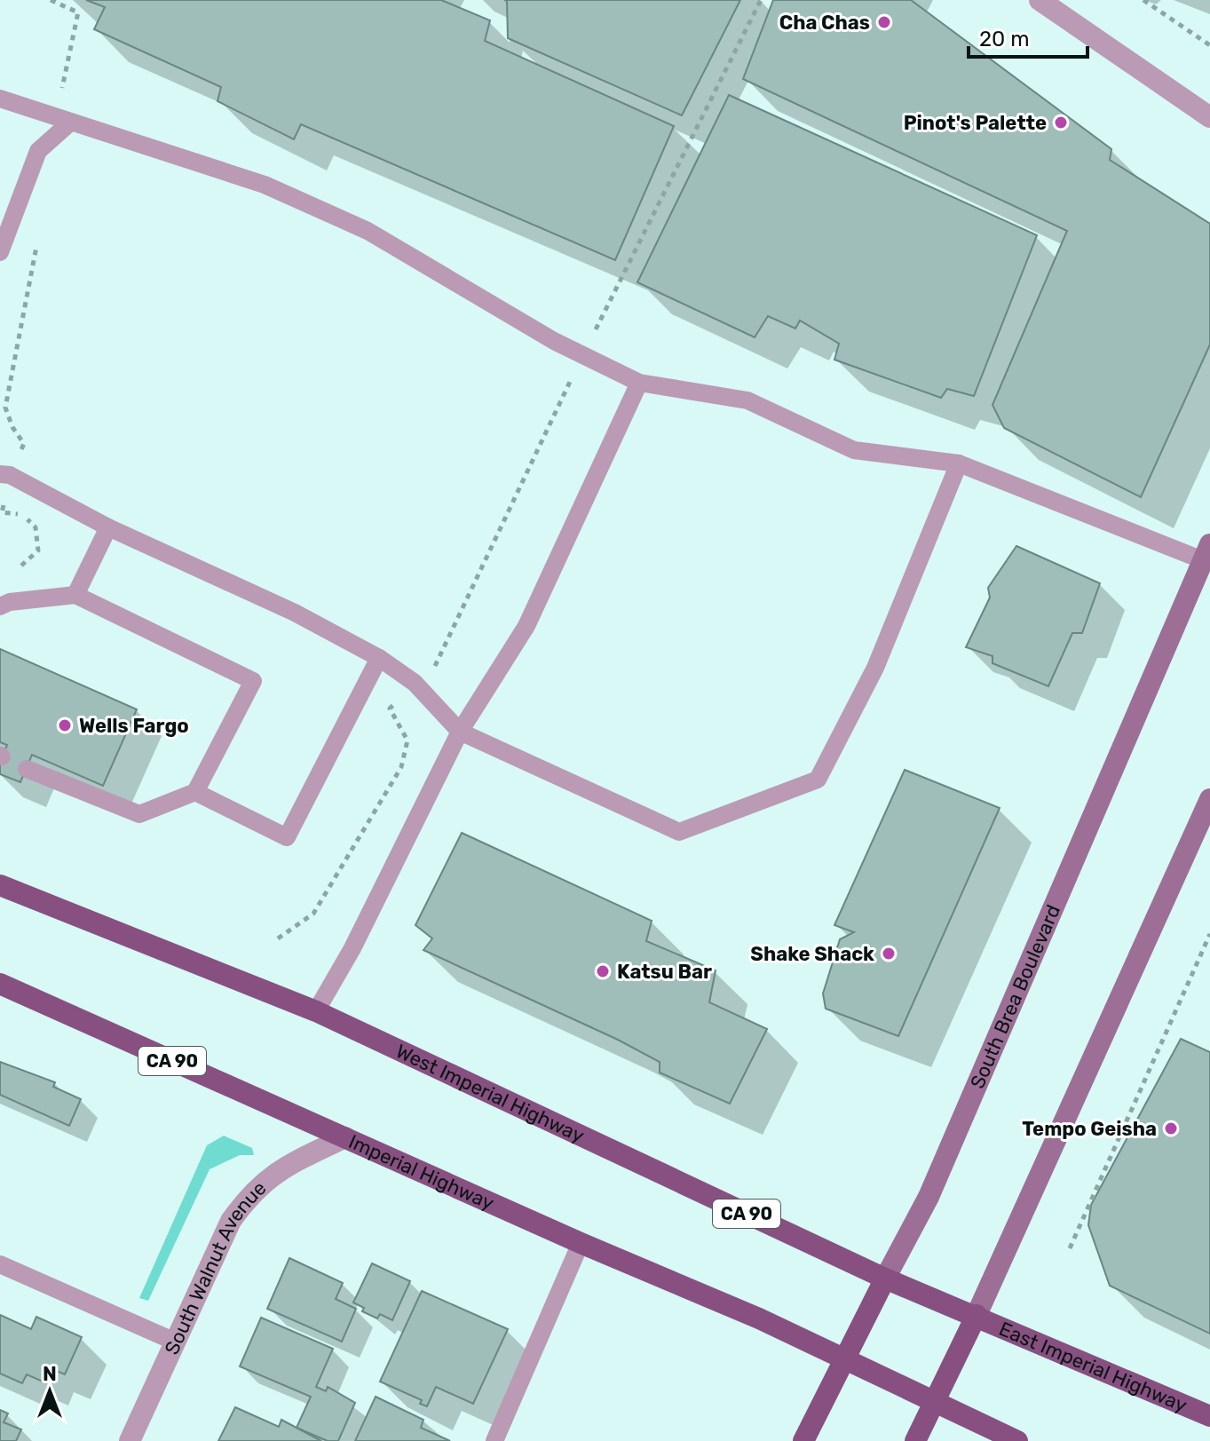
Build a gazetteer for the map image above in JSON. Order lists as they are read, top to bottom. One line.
{"streets":{"main road":["South Brea Boulevard","CA 90","West Imperial Highway","Imperial Highway","East Imperial Highway"],"street":["South Walnut Avenue"]},"crossings":[["South Brea Boulevard","CA 90"],["South Brea Boulevard","West Imperial Highway"],["South Brea Boulevard","Imperial Highway"],["CA 90","Imperial Highway"],["West Imperial Highway","East Imperial Highway"],["Imperial Highway","South Walnut Avenue"]],"places":["Cha Chas","Pinot's Palette","Wells Fargo","Shake Shack","Katsu Bar","Tempo Geisha"],"scale_bar":"20 m","north":"top"}
